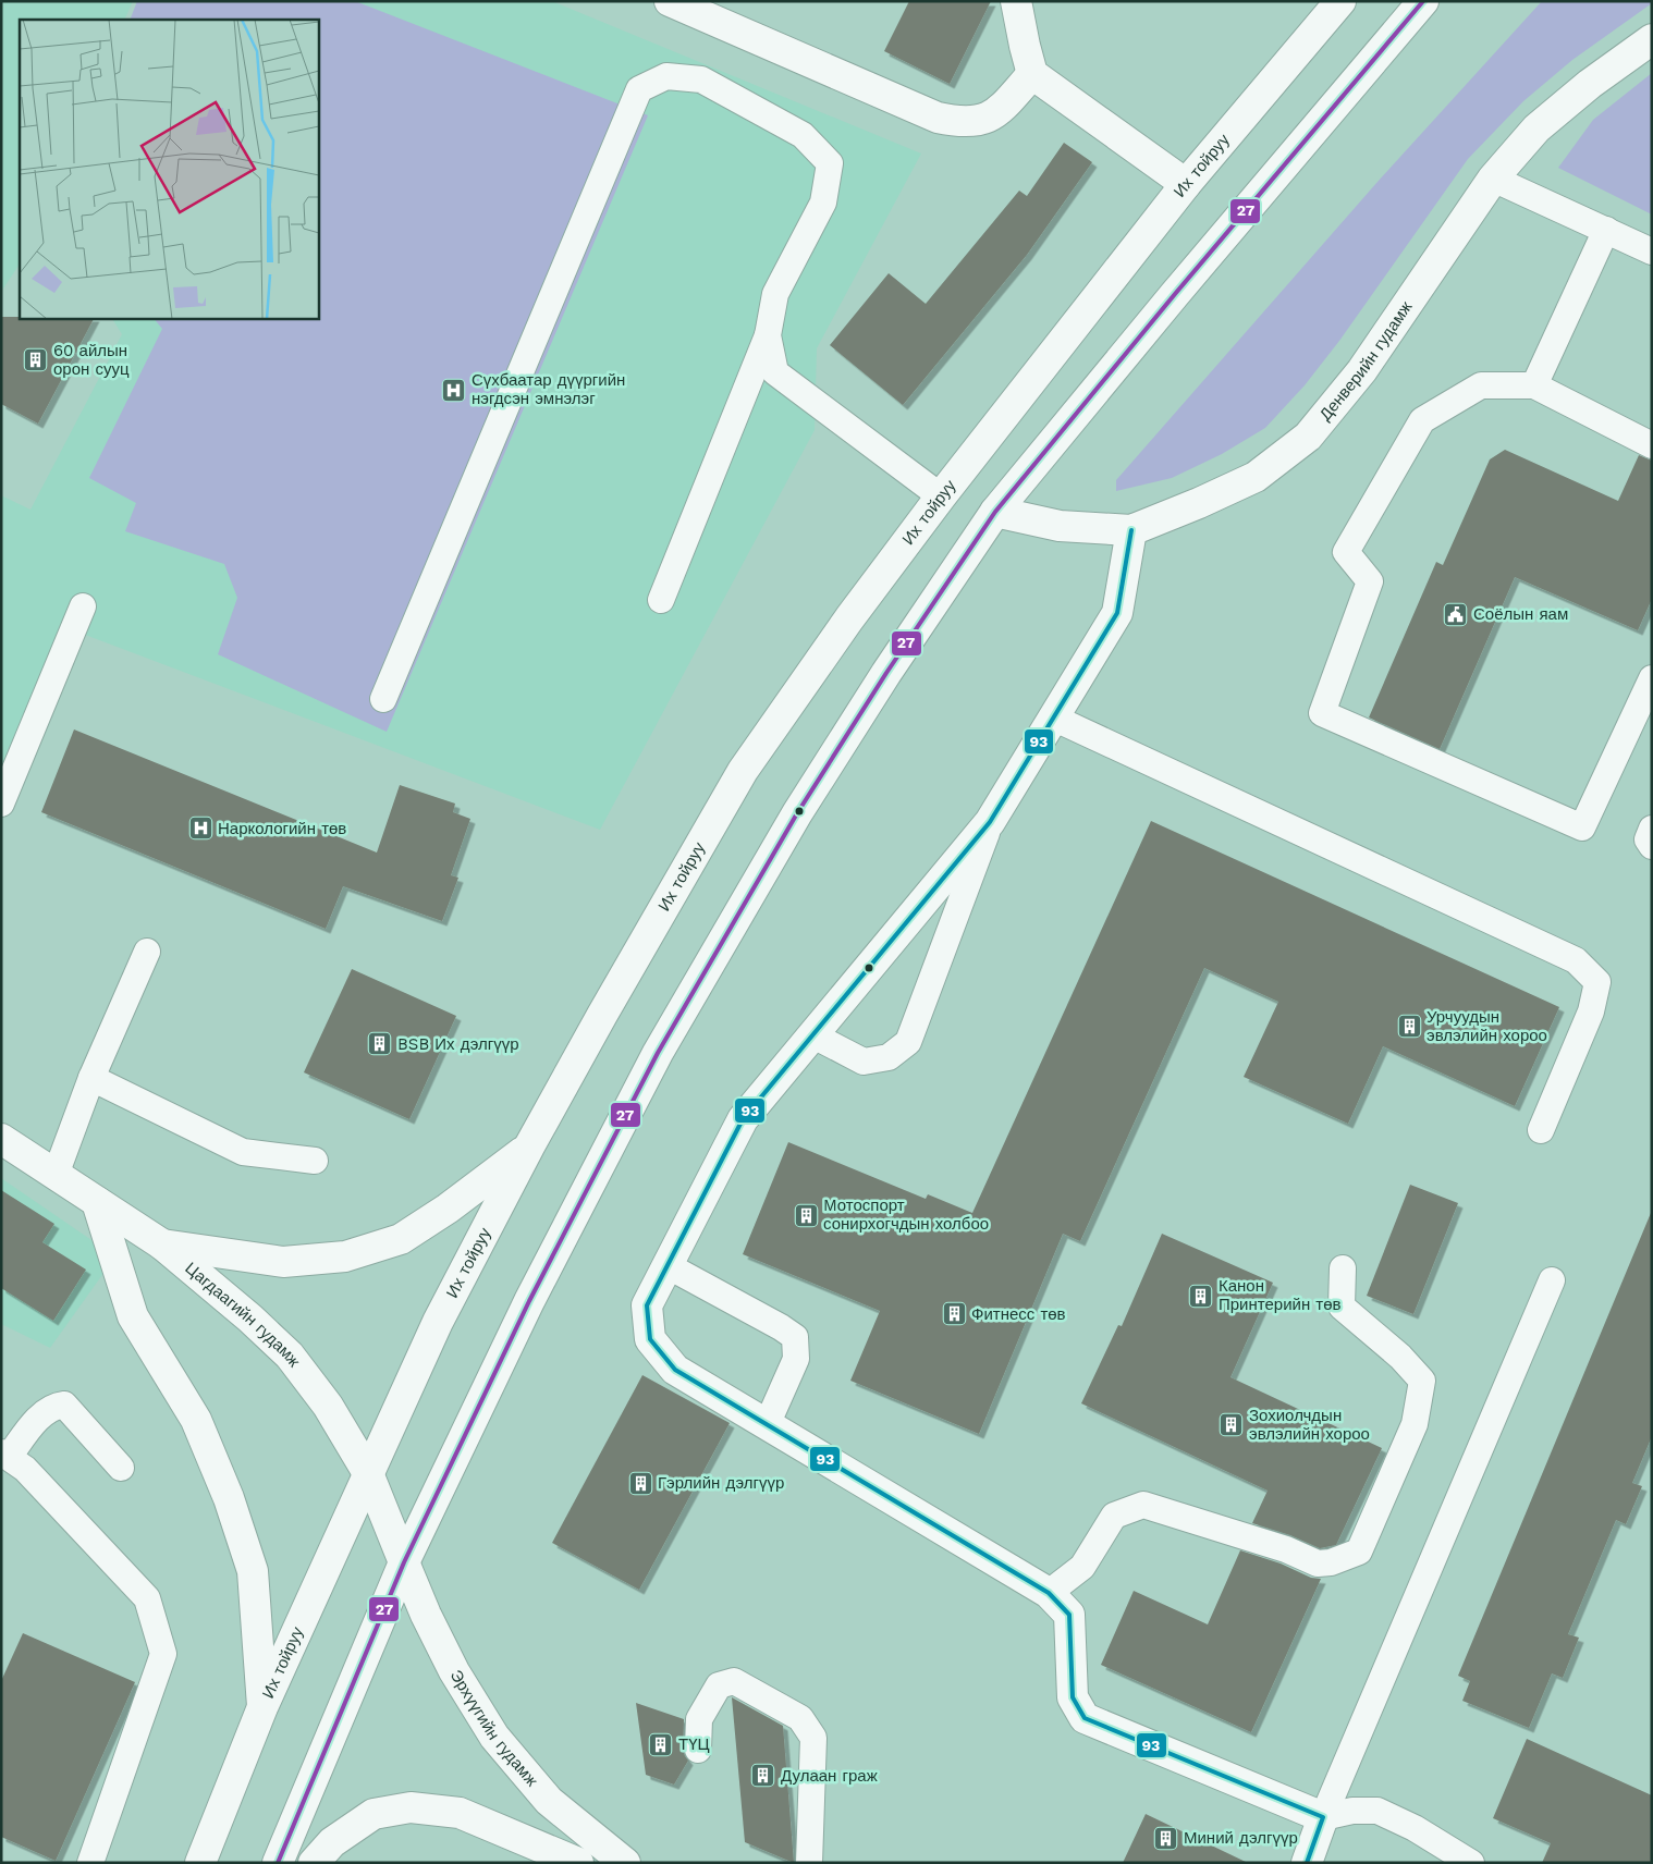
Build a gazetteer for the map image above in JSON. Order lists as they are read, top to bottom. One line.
{"streets":{"main road":["Их тойруу","Денверийн гудамж","Цагдаагийн гудамж","Эрхүүгийн гудамж"]},"crossings":[["Их тойруу","Цагдаагийн гудамж"],["Цагдаагийн гудамж","Эрхүүгийн гудамж"]],"places":{"building":["60 айлын орон сууц","Урчуудын эвлэлийн хороо","BSB Их дэлгүүр","Mотоспорт сонирхогчдын холбоо","Канон Принтерийн төв","Фитнесс төв","Зохиолчдын эвлэлийн хороо","Гэрлийн дэлгүүр","ТҮЦ","Дулаан граж","Миний дэлгүүр"],"hospital":["Сүхбаатар дүүргийн нэгдсэн эмнэлэг","Наркологийн төв"],"public building":["Соёлын яам"]},"lines":["transit line 27","transit line 93"]}
